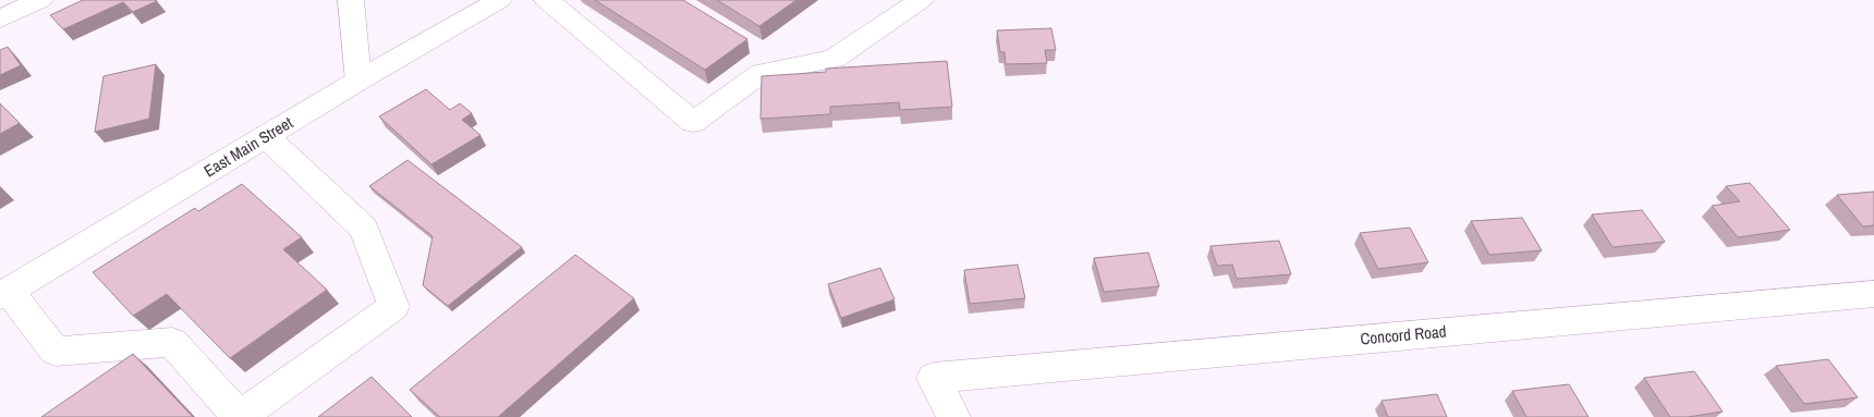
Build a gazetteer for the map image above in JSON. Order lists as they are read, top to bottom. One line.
{"streets":{"main road":["East Main Street","Concord Road"]}}
